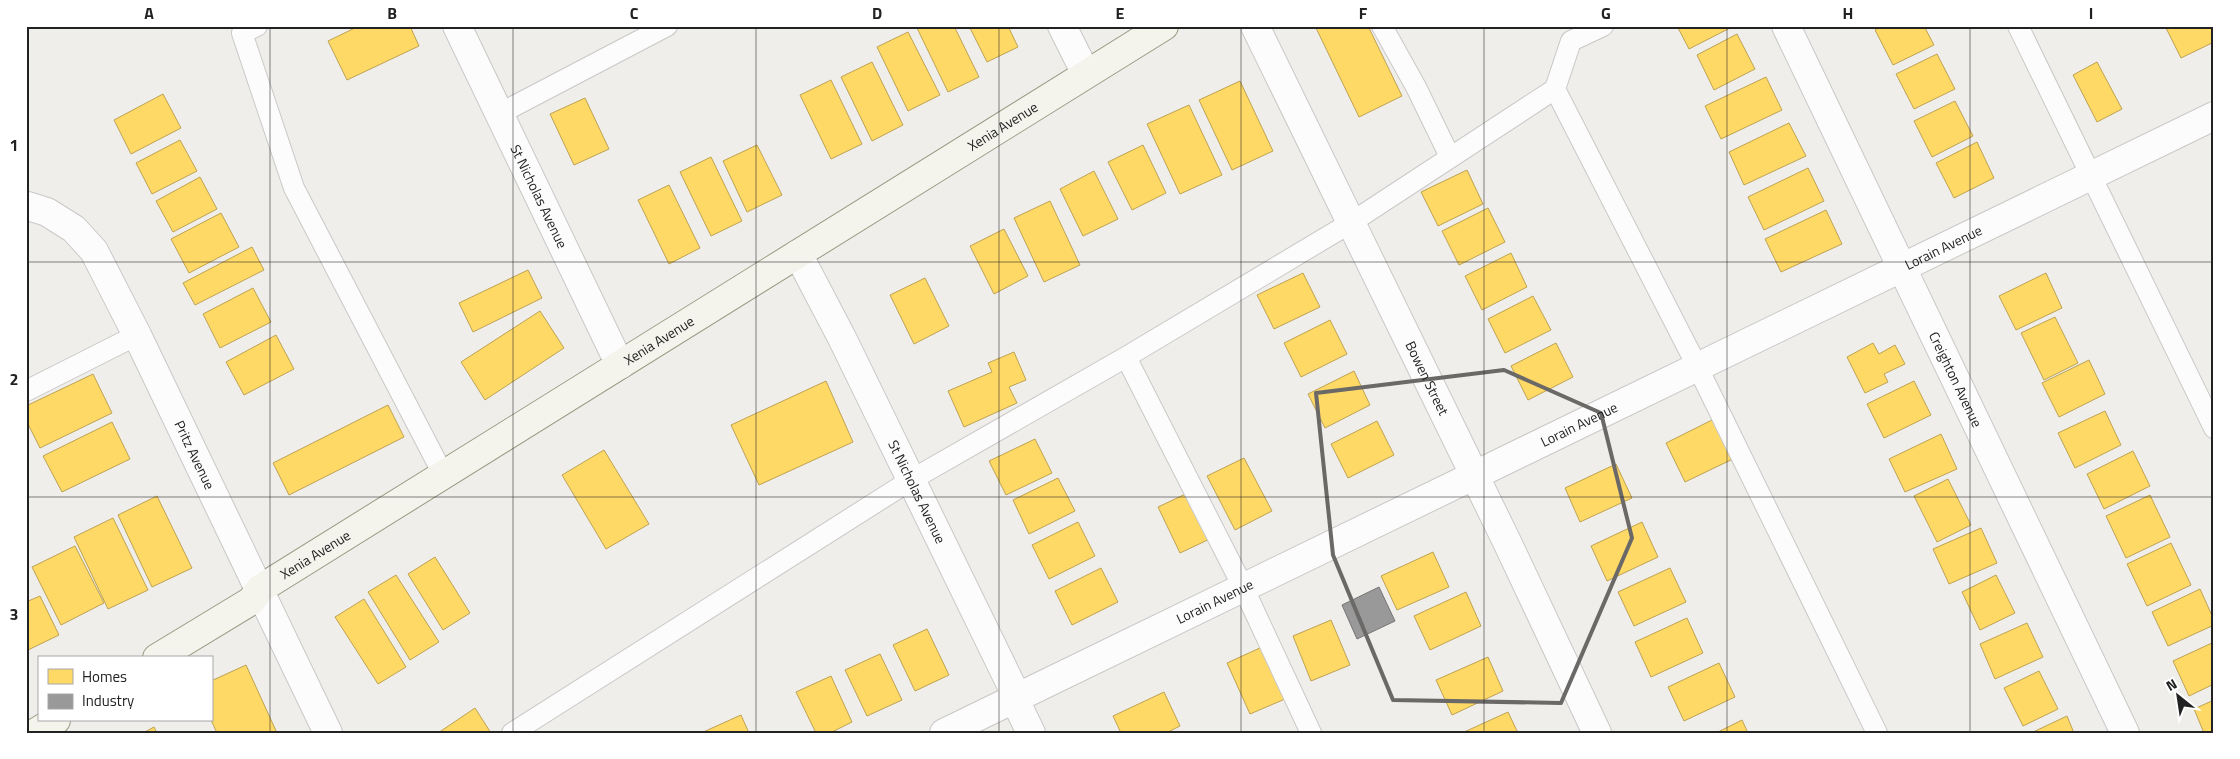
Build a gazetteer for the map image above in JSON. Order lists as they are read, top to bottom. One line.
{"streets":{"street":["Xenia Avenue","St Nicholas Avenue","Lorain Avenue","Bowen Street","Creighton Avenue","Pritz Avenue"]},"crossings":[["Xenia Avenue","St Nicholas Avenue"],["Xenia Avenue","Pritz Avenue"],["St Nicholas Avenue","Lorain Avenue"],["Lorain Avenue","Bowen Street"],["Lorain Avenue","Creighton Avenue"]],"legend":["Homes","Industry"],"north":"top left","grid":{"columns":["A","B","C","D","E","F","G","H","I"],"rows":["1","2","3"]}}
